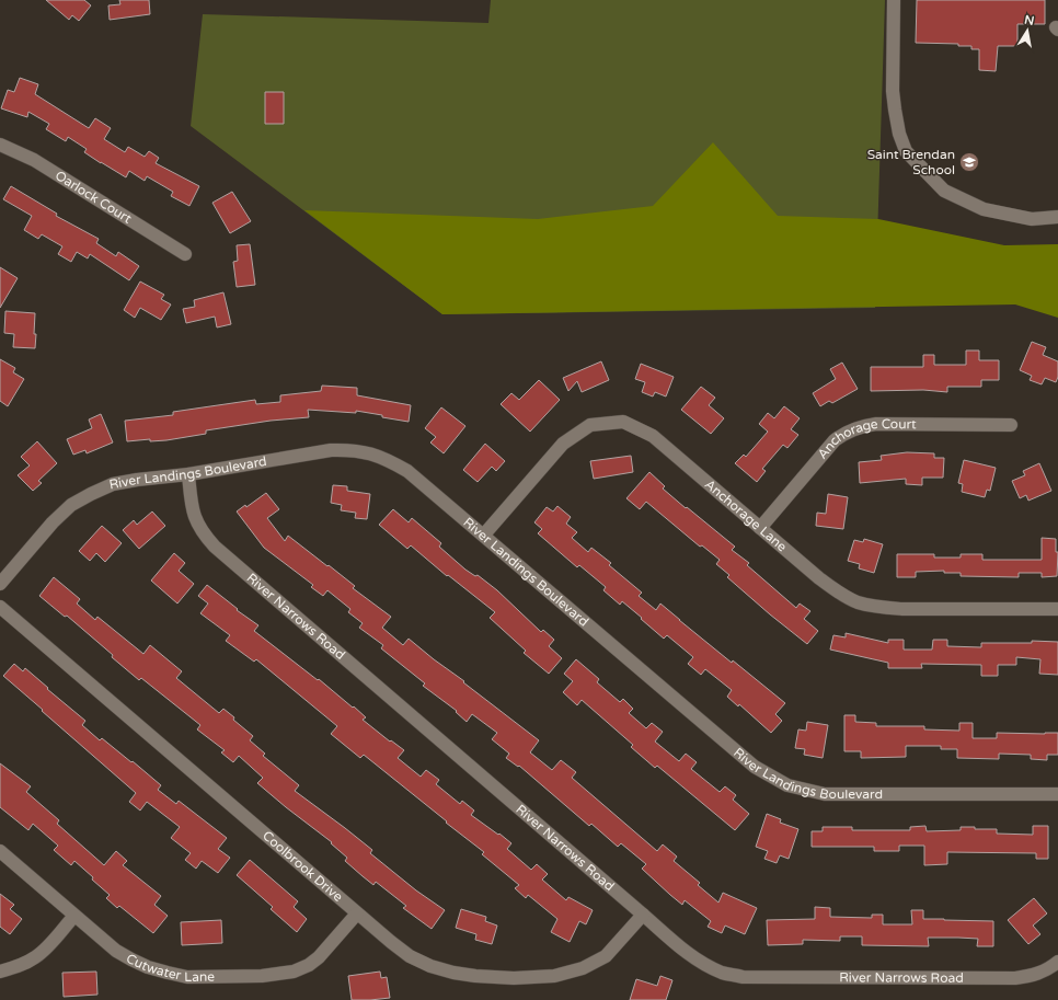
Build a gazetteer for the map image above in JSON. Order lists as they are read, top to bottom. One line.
{"streets":{"street":["Oarlock Court","Anchorage Court","River Landings Boulevard","Anchorage Lane","River Narrows Road","Coolbrook Drive","Cutwater Lane"]},"crossings":[["Anchorage Court","Anchorage Lane"],["River Landings Boulevard","Anchorage Lane"],["River Landings Boulevard","River Narrows Road"],["River Narrows Road","Coolbrook Drive"],["Coolbrook Drive","Cutwater Lane"]],"places":{"school or university":["Saint Brendan School"]},"north":"top"}
